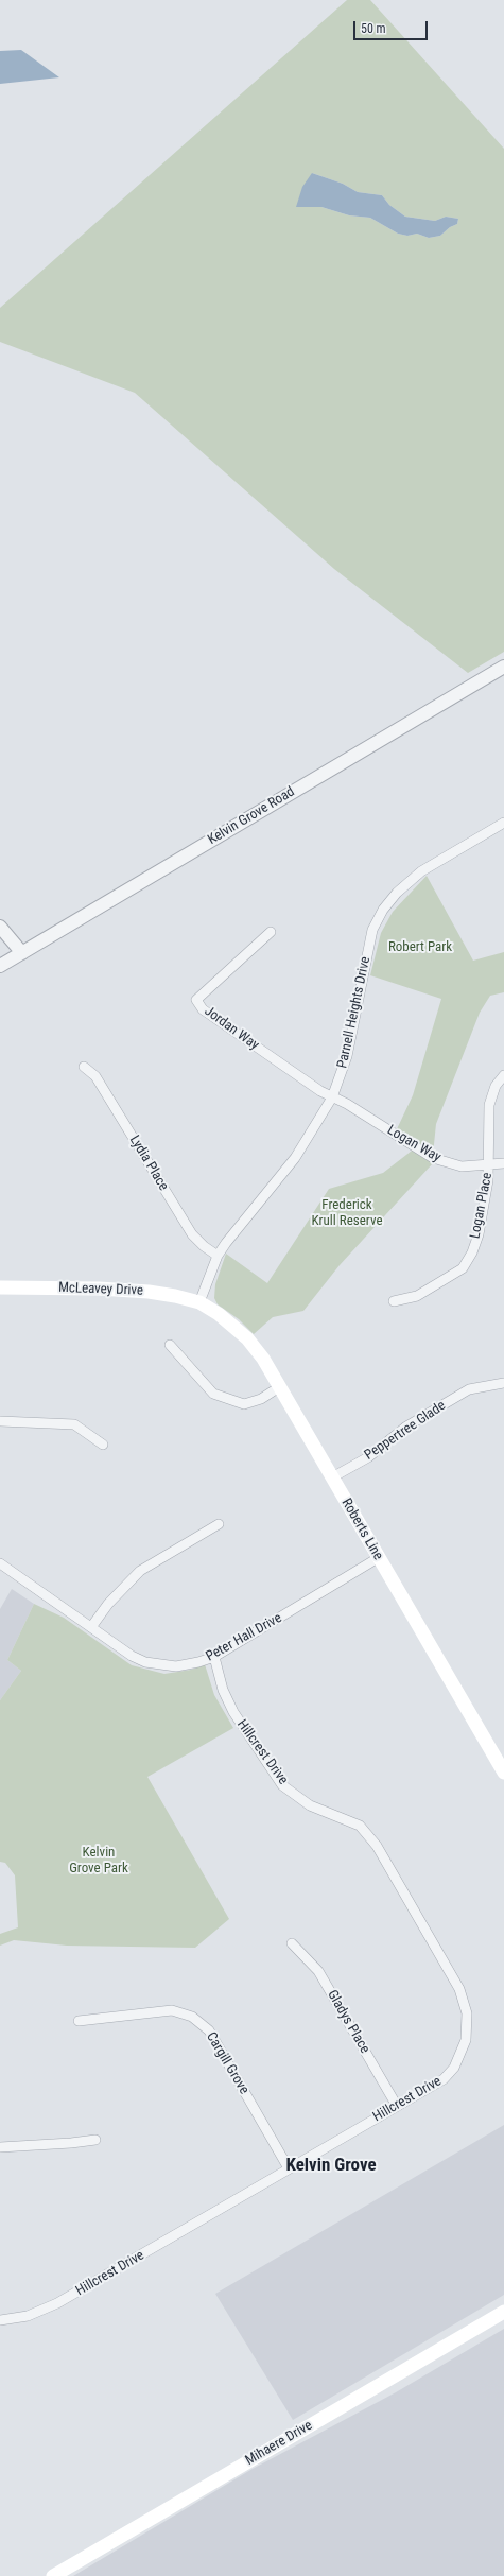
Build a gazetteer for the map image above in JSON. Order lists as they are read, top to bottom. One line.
{"streets":{"main road":["McLeavey Drive","Roberts Line","Mihaere Drive"],"street":["Kelvin Grove Road","Parnell Heights Drive","Jordan Way","Logan Way","Lydia Place","Logan Place","Peppertree Glade","Peter Hall Drive","Hillcrest Drive","Gladys Place","Cargill Grove"]},"crossings":[["Parnell Heights Drive","Jordan Way"],["Parnell Heights Drive","Logan Way"],["Parnell Heights Drive","Lydia Place"],["Parnell Heights Drive","McLeavey Drive"],["Parnell Heights Drive","Roberts Line"],["Jordan Way","Logan Way"],["Logan Way","Logan Place"],["McLeavey Drive","Roberts Line"],["Peppertree Glade","Roberts Line"],["Roberts Line","Peter Hall Drive"],["Peter Hall Drive","Hillcrest Drive"],["Hillcrest Drive","Gladys Place"],["Hillcrest Drive","Cargill Grove"]],"districts":["Kelvin Grove"],"parks":["Robert Park","Frederick Krull Reserve","Kelvin Grove Park"],"scale_bar":"50 m"}
